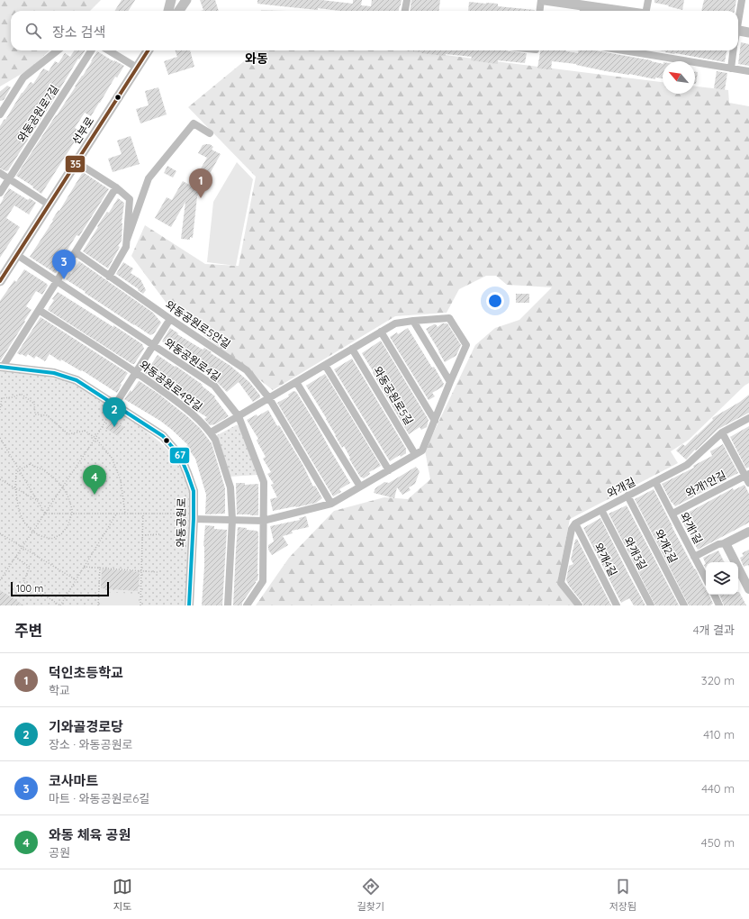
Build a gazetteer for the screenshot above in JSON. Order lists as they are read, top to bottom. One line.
{"streets":{"main road":["선부로"],"street":["와동공원로7길","와동공원로5안길","와동공원로4길","와동공원로4안길","와동공원로5길","와개1안길","와개길","와동공원로","와개1길","와개2길","와개3길","와개4길"]},"crossings":[["선부로","와동공원로4길"],["와개1안길","와개1길"],["와개길","와개1길"],["와개길","와개2길"],["와개길","와개3길"],["와개길","와개4길"]],"districts":["와동"],"lines":["transit line 35","transit line 67"],"scale_bar":"100 m","north":"top left","page":{"search":"장소 검색","pins":["1","3","2","4"],"scale":"100 m","heading":["주변","4개 결과"],"list":[{"mark":"1","name":"덕인초등학교","note":"학교","value":"320 m"},{"mark":"2","name":"기와골경로당","note":"장소 · 와동공원로","value":"410 m"},{"mark":"3","name":"코사마트","note":"마트 · 와동공원로6길","value":"440 m"},{"mark":"4","name":"와동 체육 공원","note":"공원","value":"450 m"}],"nav":["지도","길찾기","저장됨"]}}
